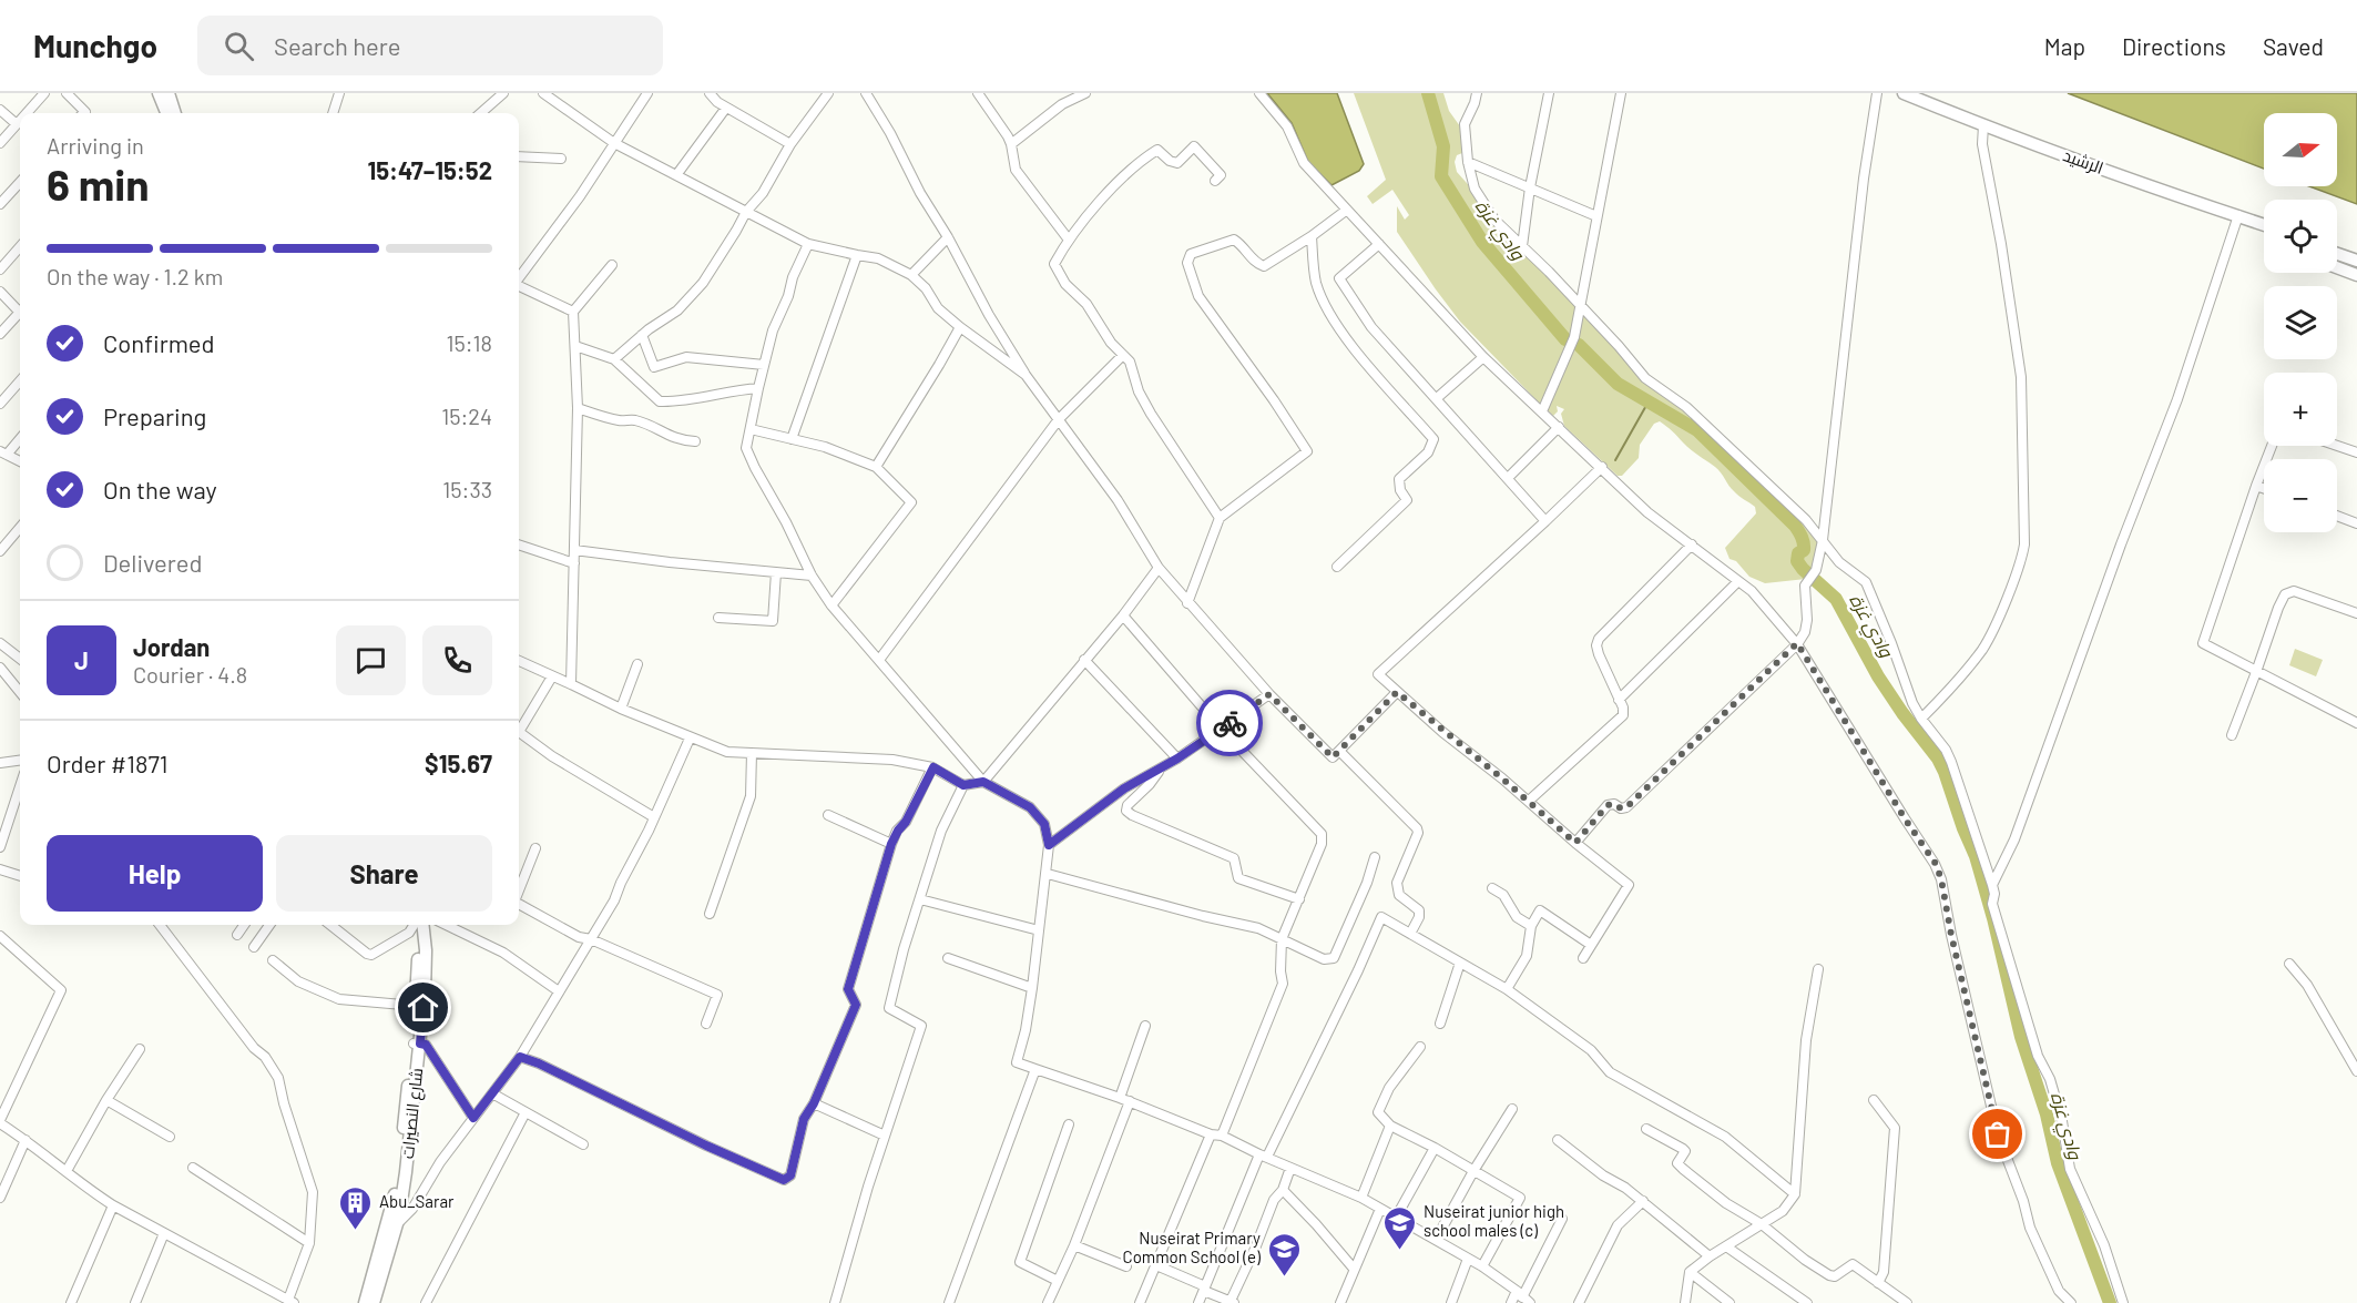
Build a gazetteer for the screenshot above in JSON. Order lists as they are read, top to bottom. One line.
{"streets":{"main road":["الرشيد","شارع النصيرات"]},"water":["وادي غزة"],"places":{"building":["Abu_Sarar"],"school or university":["Nuseirat junior high school males (c)","Nuseirat Primary Common School (e)"]},"north":"right","page":{"header":"Munchgo","search":"Search here","nav":["Map","Directions","Saved"],"map_buttons":["+","−"],"heading":["6 min","Arriving in","15:47–15:52"],"panel":["Jordan","Courier · 4.8","Order #1871","$15.67"],"bar":"On the way · 1.2 km","list":[["Confirmed","15:18"],["Preparing","15:24"],["On the way","15:33"],"Delivered"],"round":"J","buttons":["Help","Share"]}}
